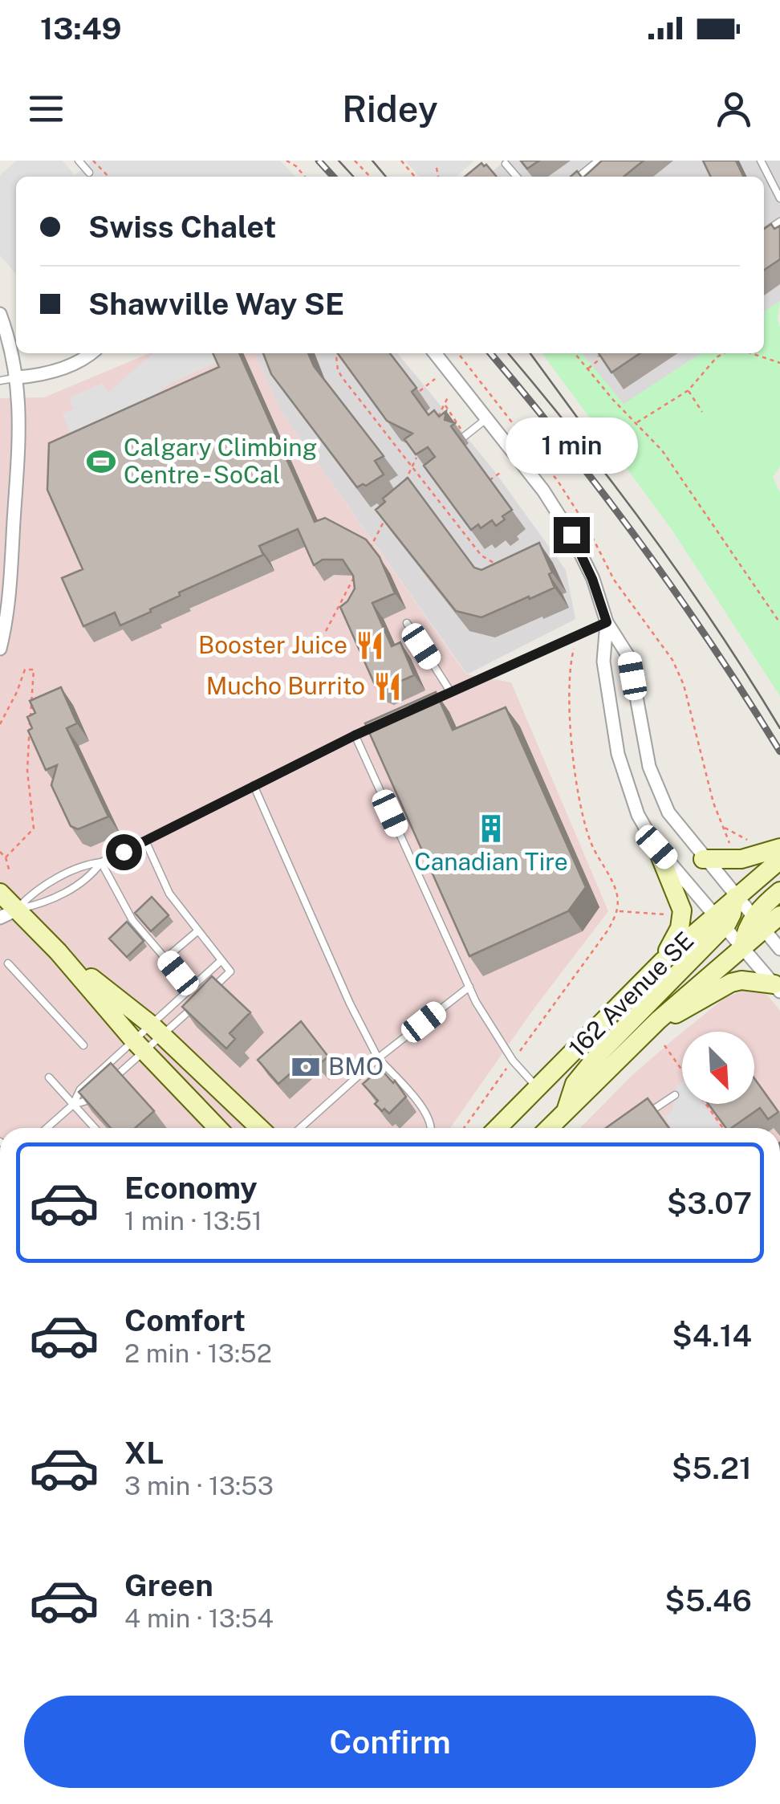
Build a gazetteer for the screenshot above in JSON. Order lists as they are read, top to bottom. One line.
{"streets":{"main road":["162 Avenue SE"]},"places":{"sports":["Calgary Climbing Centre - SoCal"],"restaurant":["Booster Juice","Mucho Burrito"],"building":["Canadian Tire"],"bank":["BMO"]},"north":"bottom right","page":{"status":"13:49","header":"Ridey","banner":["Swiss Chalet","Shawville Way SE"],"bubble":"1 min","list":[{"name":"Economy","note":"1 min · 13:51","value":"$3.07"},{"name":"Comfort","note":"2 min · 13:52","value":"$4.14"},{"name":"XL","note":"3 min · 13:53","value":"$5.21"},{"name":"Green","note":"4 min · 13:54","value":"$5.46"}],"buttons":"Confirm"}}
